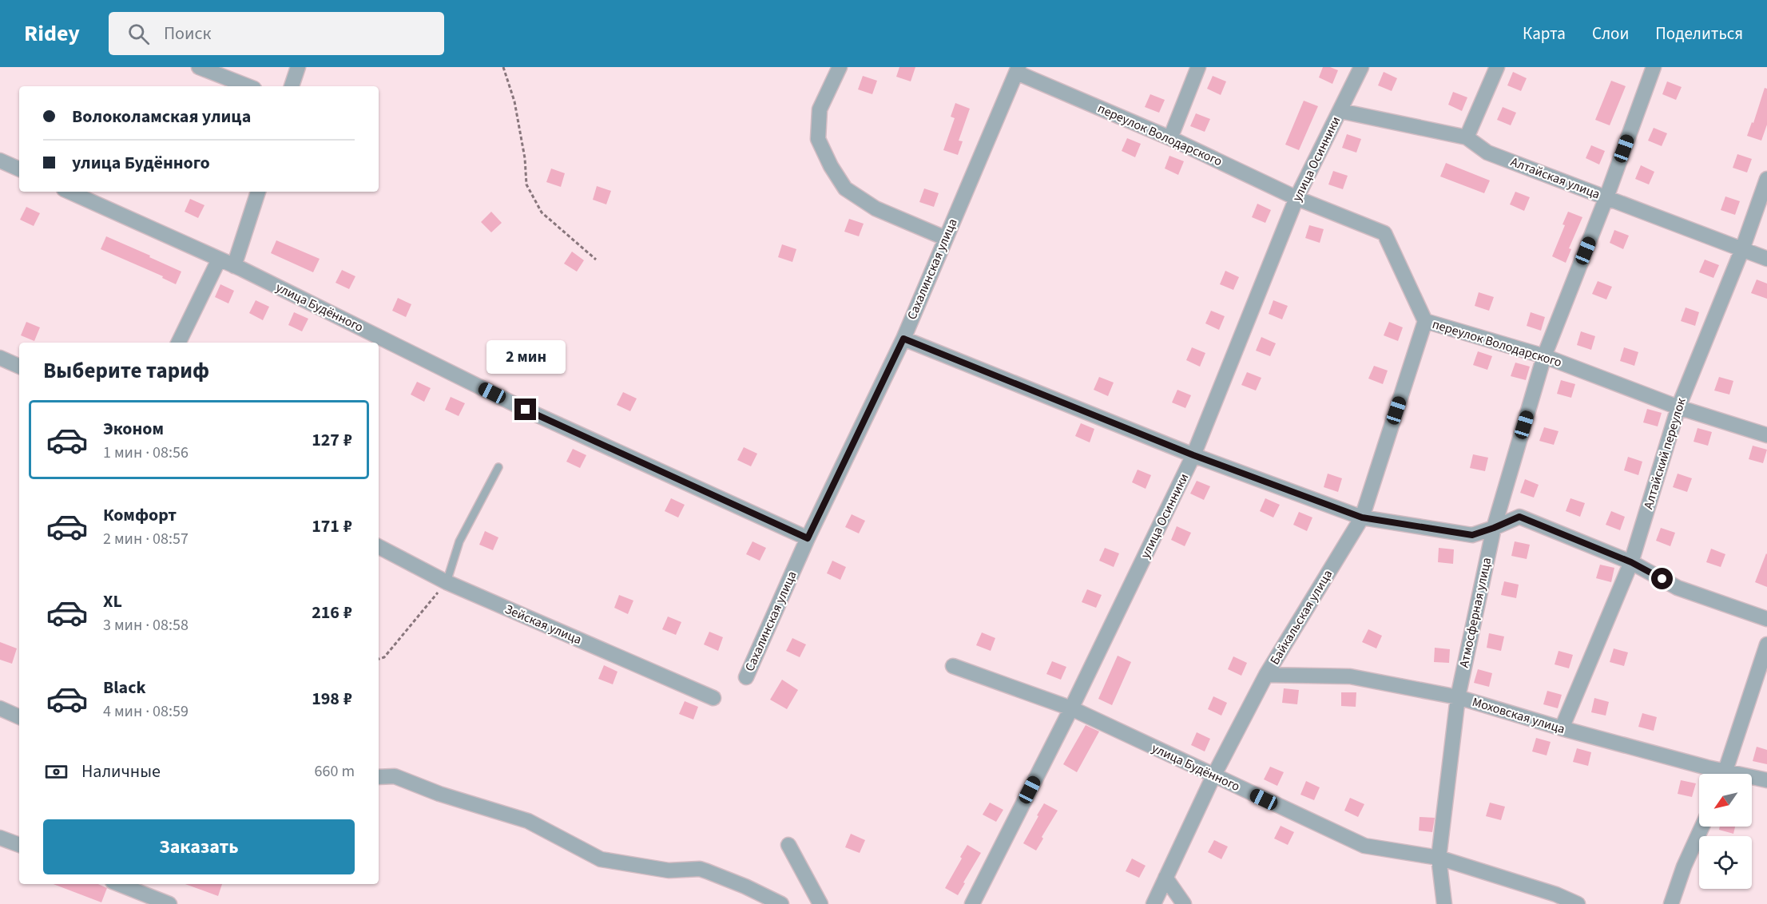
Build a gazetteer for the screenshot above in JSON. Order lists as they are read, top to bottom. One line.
{"streets":{"street":["переулок Володарского","улица Осинники","Алтайская улица","Сахалинская улица","улица Будённого","Алтайский переулок","Атмосферная улица","Байкальская улица","Зейская улица","Моховская улица"]},"crossings":[["переулок Володарского","улица Осинники"],["переулок Володарского","Сахалинская улица"],["переулок Володарского","Алтайский переулок"],["переулок Володарского","Атмосферная улица"],["переулок Володарского","Байкальская улица"],["улица Осинники","Алтайская улица"],["улица Осинники","улица Будённого"],["Алтайская улица","Алтайский переулок"],["Алтайская улица","Атмосферная улица"],["Сахалинская улица","улица Будённого"],["улица Будённого","Атмосферная улица"],["улица Будённого","Байкальская улица"],["Алтайский переулок","Моховская улица"],["Атмосферная улица","Моховская улица"],["Байкальская улица","Моховская улица"]],"north":"bottom left","page":{"header":"Ridey","search":"Поиск","nav":["Карта","Слои","Поделиться"],"banner":["Волоколамская улица","улица Будённого"],"bubble":"2 мин","heading":"Выберите тариф","list":[{"name":"Эконом","note":"1 мин · 08:56","value":"127 ₽"},{"name":"Комфорт","note":"2 мин · 08:57","value":"171 ₽"},{"name":"XL","note":"3 мин · 08:58","value":"216 ₽"},{"name":"Black","note":"4 мин · 08:59","value":"198 ₽"}],"pay":["Наличные","660 m"],"buttons":"Заказать"}}
